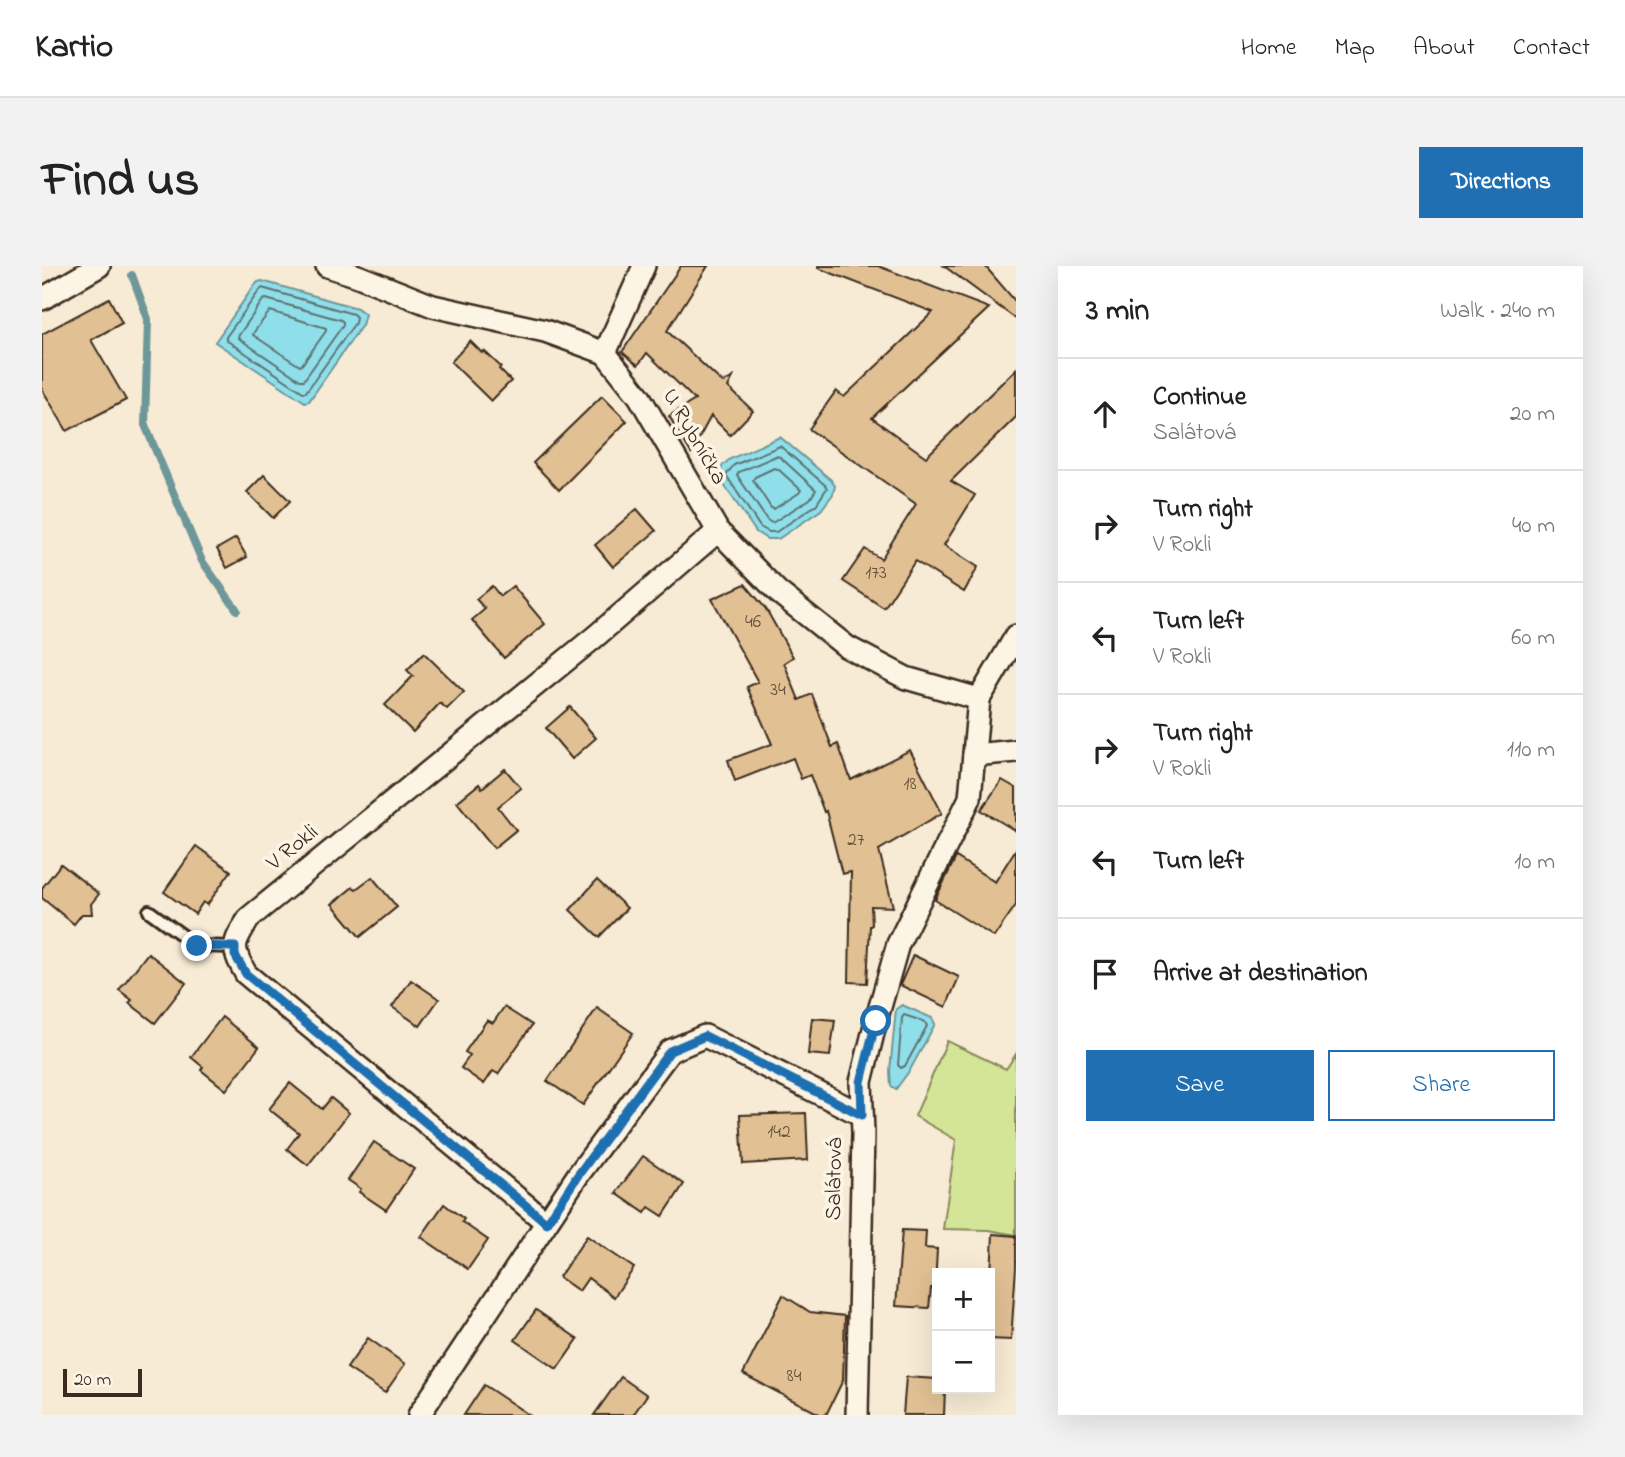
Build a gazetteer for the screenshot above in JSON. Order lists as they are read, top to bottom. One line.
{"streets":{"street":["U Rybníčka","V Rokli","Salátová"]},"crossings":[["U Rybníčka","V Rokli"],["U Rybníčka","Salátová"]],"house_numbers":["173","46","34","18","27","142","84"],"scale_bar":"20 m","page":{"header":"Kartio","nav":["Home","Map","About","Contact"],"title":"Find us","buttons":["Directions",["Save","Share"]],"heading":["3 min","Walk · 240 m"],"list":[["Continue","Salátová","20 m"],["Turn right","V Rokli","40 m"],["Turn left","V Rokli","60 m"],["Turn right","V Rokli","110 m"],["Turn left","10 m"],"Arrive at destination"],"map_buttons":["+","−"],"scale":"20 m"}}
